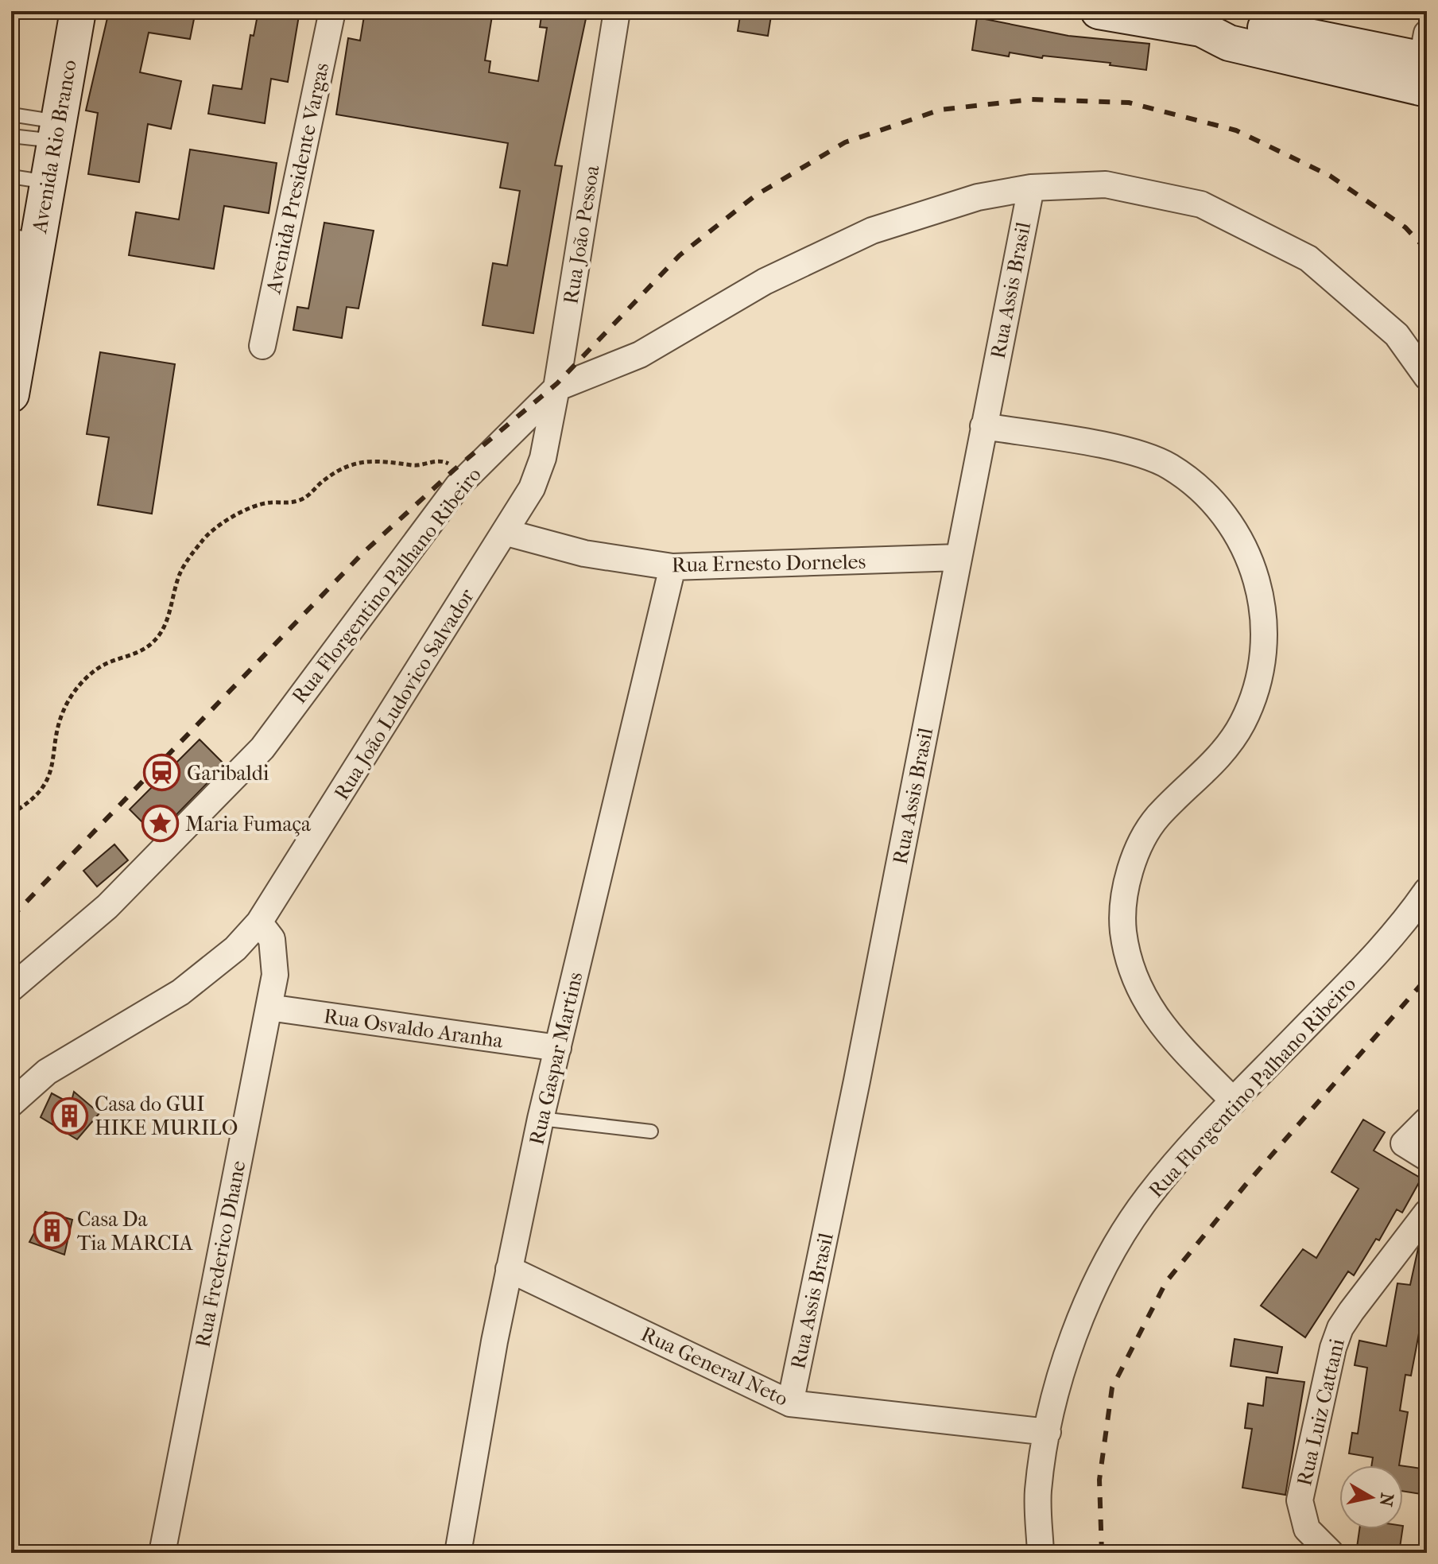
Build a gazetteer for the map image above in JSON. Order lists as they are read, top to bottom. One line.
{"streets":{"street":["Avenida Rio Branco","Avenida Presidente Vargas","Rua João Pessoa","Rua Assis Brasil","Rua Ernesto Dorneles","Rua Florgentino Palhano Ribeiro","Rua João Ludovico Salvador","Rua Osvaldo Aranha","Rua Gaspar Martins","Rua Frederico Dhane","Rua General Neto","Rua Luiz Cattani"]},"crossings":[["Rua João Pessoa","Rua Florgentino Palhano Ribeiro"],["Rua João Pessoa","Rua João Ludovico Salvador"],["Rua Assis Brasil","Rua Ernesto Dorneles"],["Rua Assis Brasil","Rua Florgentino Palhano Ribeiro"],["Rua Assis Brasil","Rua General Neto"],["Rua Ernesto Dorneles","Rua João Ludovico Salvador"],["Rua Ernesto Dorneles","Rua Gaspar Martins"],["Rua Florgentino Palhano Ribeiro","Rua General Neto"],["Rua João Ludovico Salvador","Rua Frederico Dhane"],["Rua Osvaldo Aranha","Rua Gaspar Martins"],["Rua Osvaldo Aranha","Rua Frederico Dhane"],["Rua Gaspar Martins","Rua General Neto"]],"places":{"station":["Garibaldi"],"place":["Maria Fumaça"],"building":["Casa do GUI HIKE MURILO","Casa Da Tia MARCIA"]},"north":"right"}
